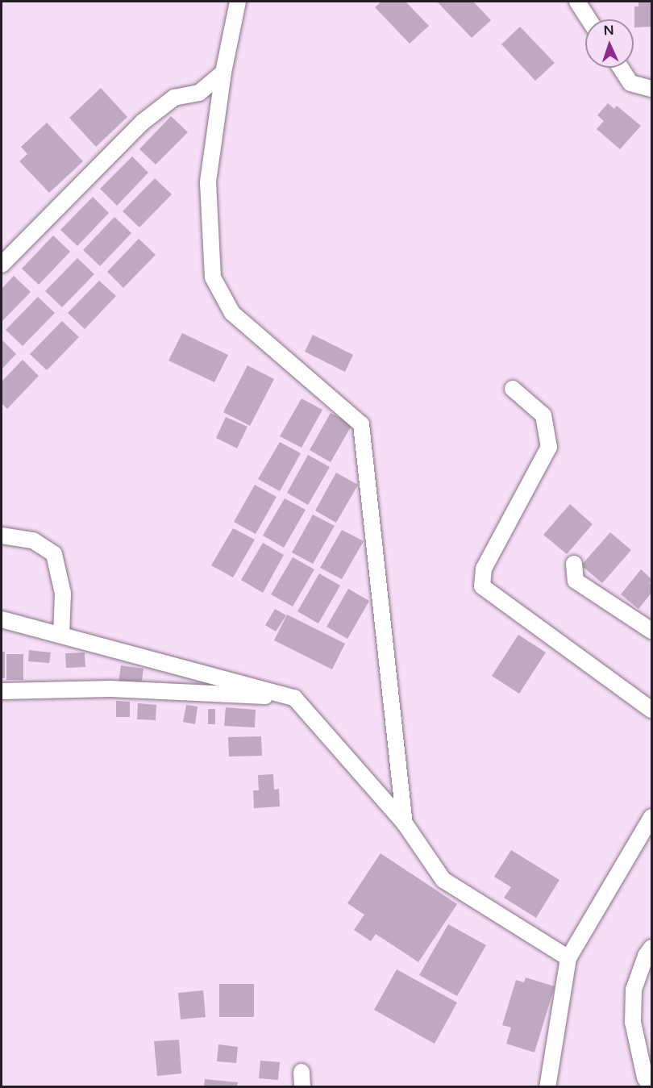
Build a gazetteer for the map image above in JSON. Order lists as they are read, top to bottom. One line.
{"north":"top"}
